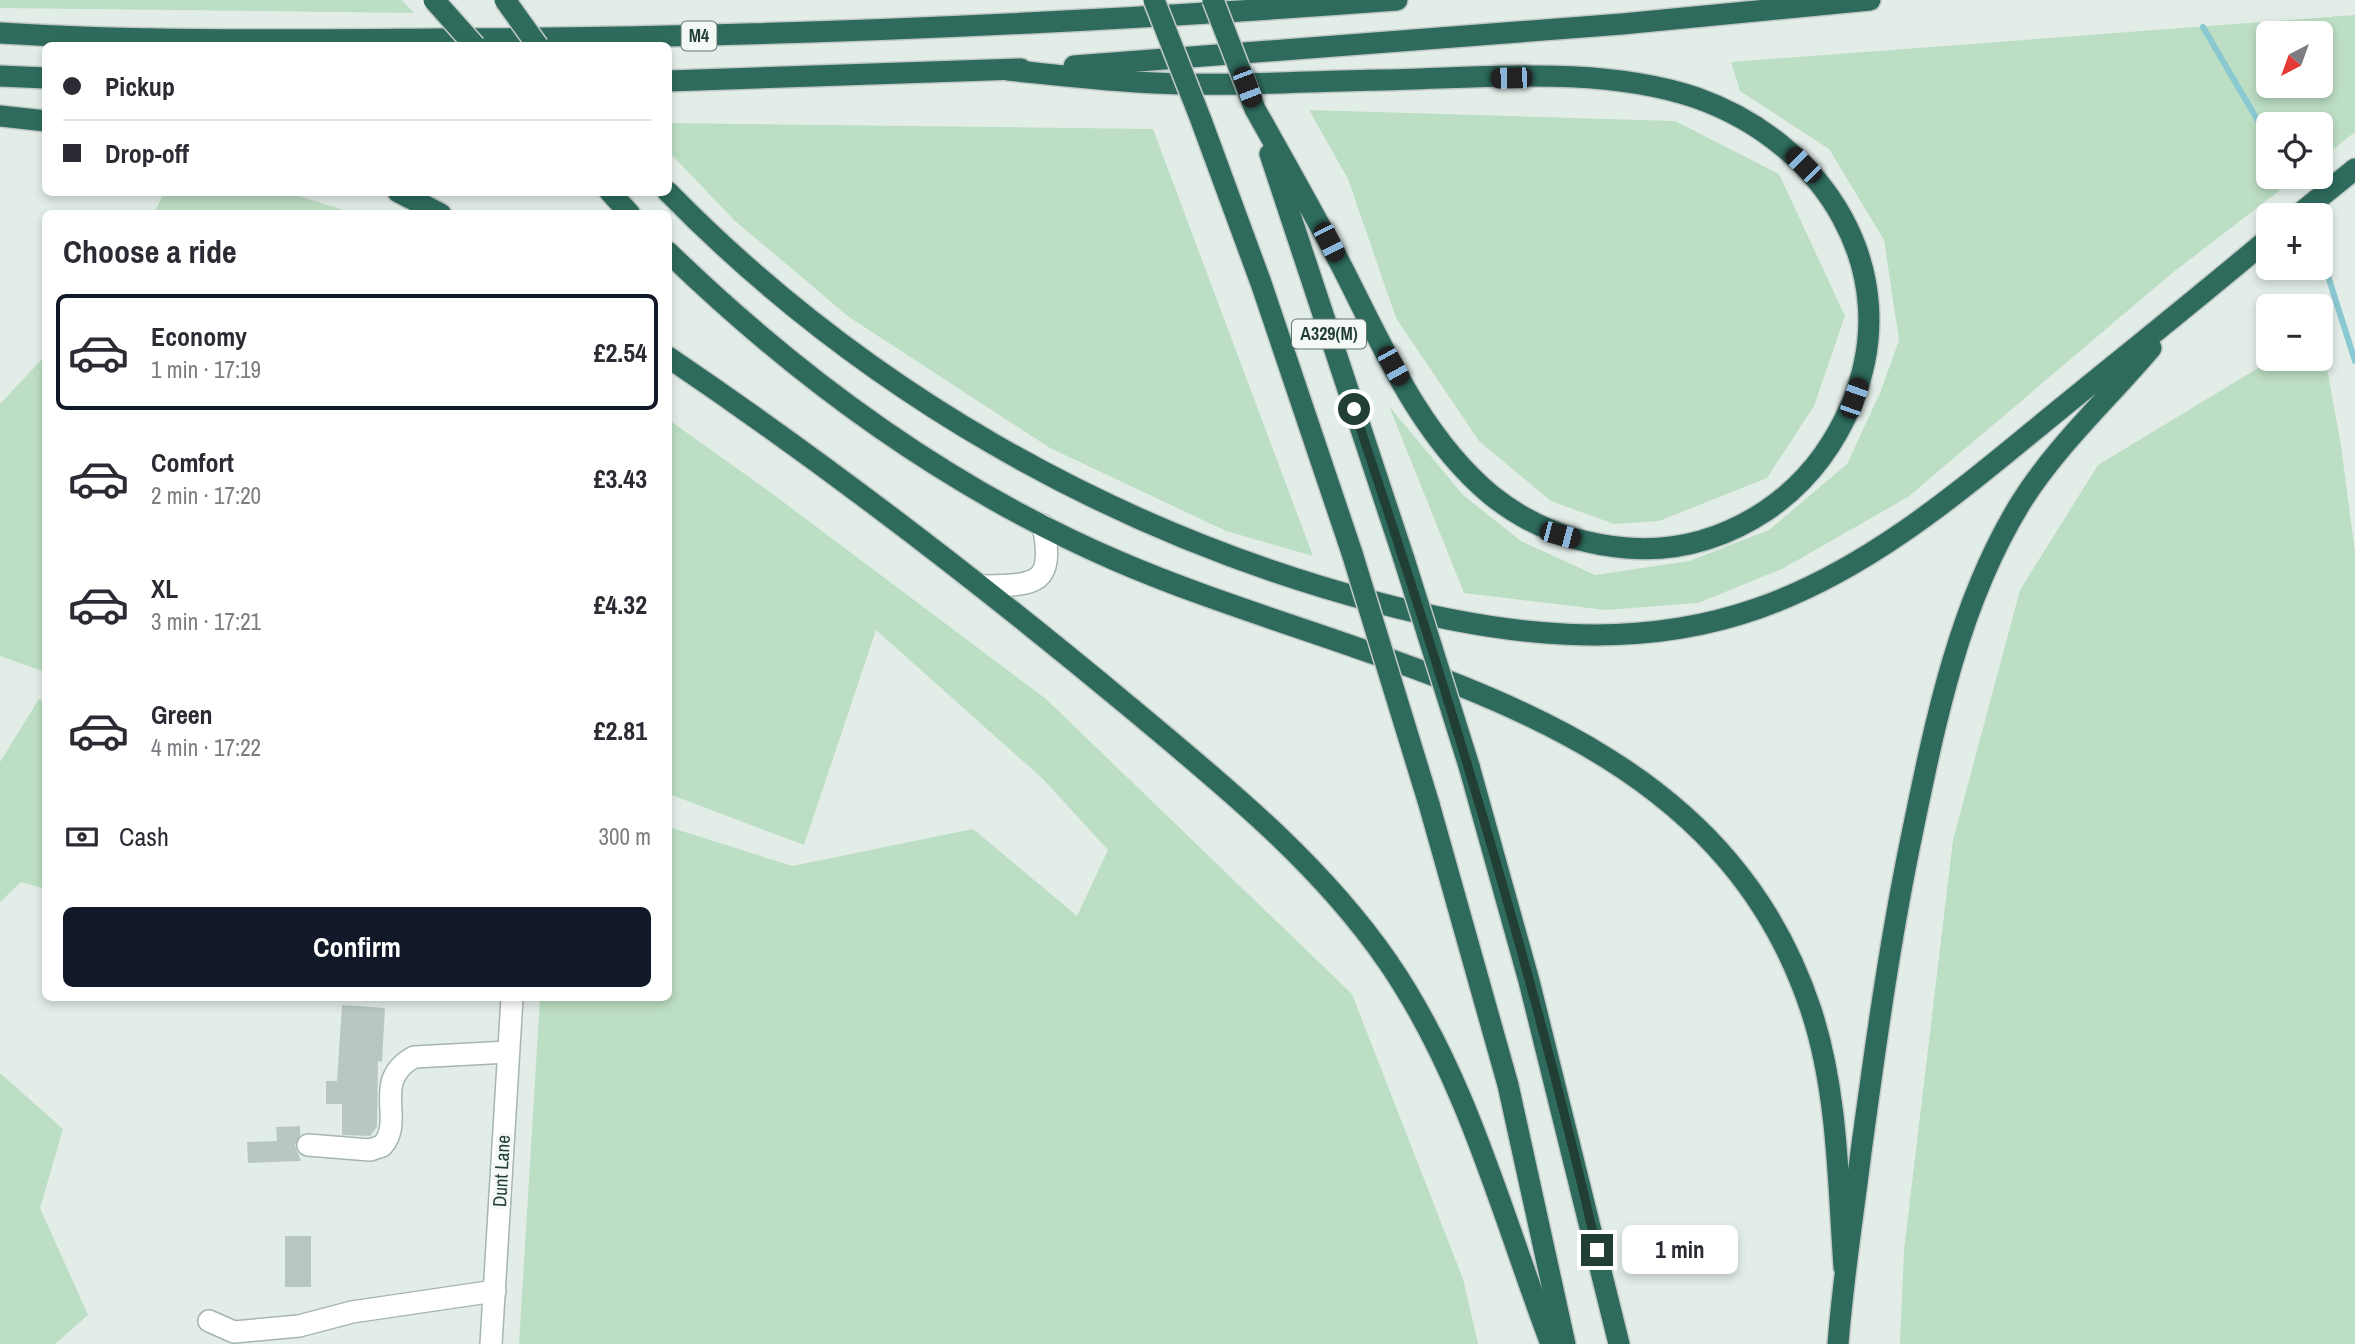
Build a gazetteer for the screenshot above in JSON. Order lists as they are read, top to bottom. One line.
{"streets":{"highway":["M4","A329(M)"],"street":["Dunt Lane"]},"north":"bottom left","page":{"map_buttons":["+","−"],"banner":["Pickup","Drop-off"],"heading":"Choose a ride","list":[{"name":"Economy","note":"1 min · 17:19","value":"£2.54"},{"name":"Comfort","note":"2 min · 17:20","value":"£3.43"},{"name":"XL","note":"3 min · 17:21","value":"£4.32"},{"name":"Green","note":"4 min · 17:22","value":"£2.81"}],"pay":["Cash","300 m"],"buttons":"Confirm","bubble":"1 min"}}
